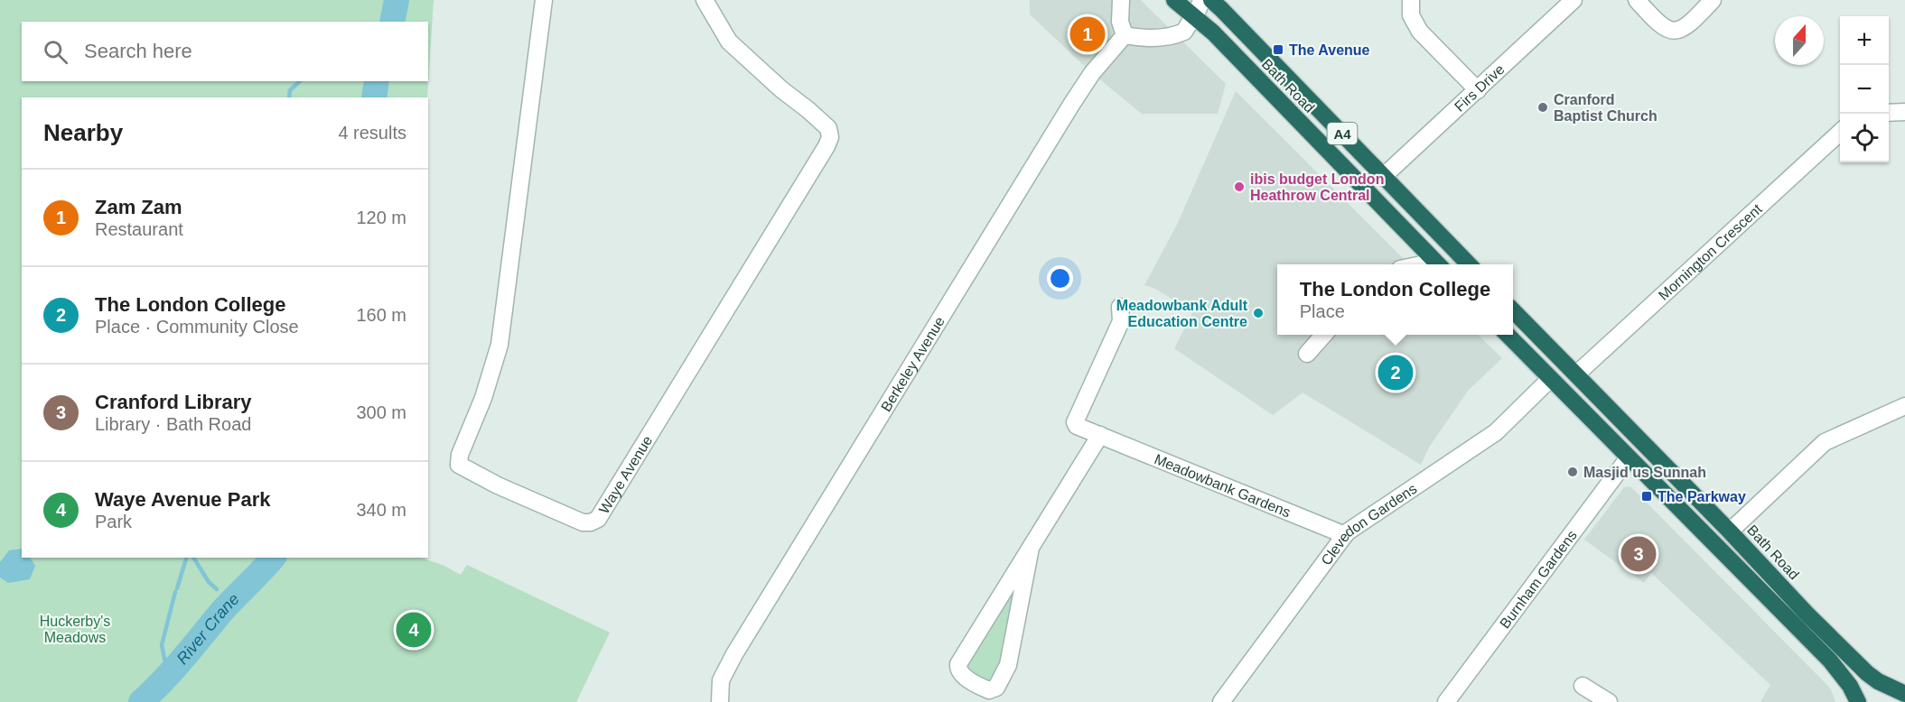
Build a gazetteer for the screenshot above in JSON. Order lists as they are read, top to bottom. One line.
{"streets":{"highway":["Bath Road","A4"],"street":["Firs Drive","Mornington Crescent","Berkeley Avenue","Waye Avenue","Meadowbank Gardens","Clevedon Gardens","Burnham Gardens"]},"crossings":[["Bath Road","Firs Drive"],["Bath Road","Mornington Crescent"],["Meadowbank Gardens","Clevedon Gardens"]],"water":["River Crane"],"parks":["Huckerby's Meadows"],"places":{"transit":["The Avenue","The Parkway"],"other":["Cranford Baptist Church","ibis budget London Heathrow Central","Meadowbank Adult Education Centre","Masjid us Sunnah"]},"north":"top","page":{"pins":["1","2","3","4"],"map_buttons":["+","−"],"search":"Search here","heading":["Nearby","4 results"],"list":[{"mark":"1","name":"Zam Zam","note":"Restaurant","value":"120 m"},{"mark":"2","name":"The London College","note":"Place · Community Close","value":"160 m"},{"mark":"3","name":"Cranford Library","note":"Library · Bath Road","value":"300 m"},{"mark":"4","name":"Waye Avenue Park","note":"Park","value":"340 m"}],"popup":["The London College","Place"]}}
